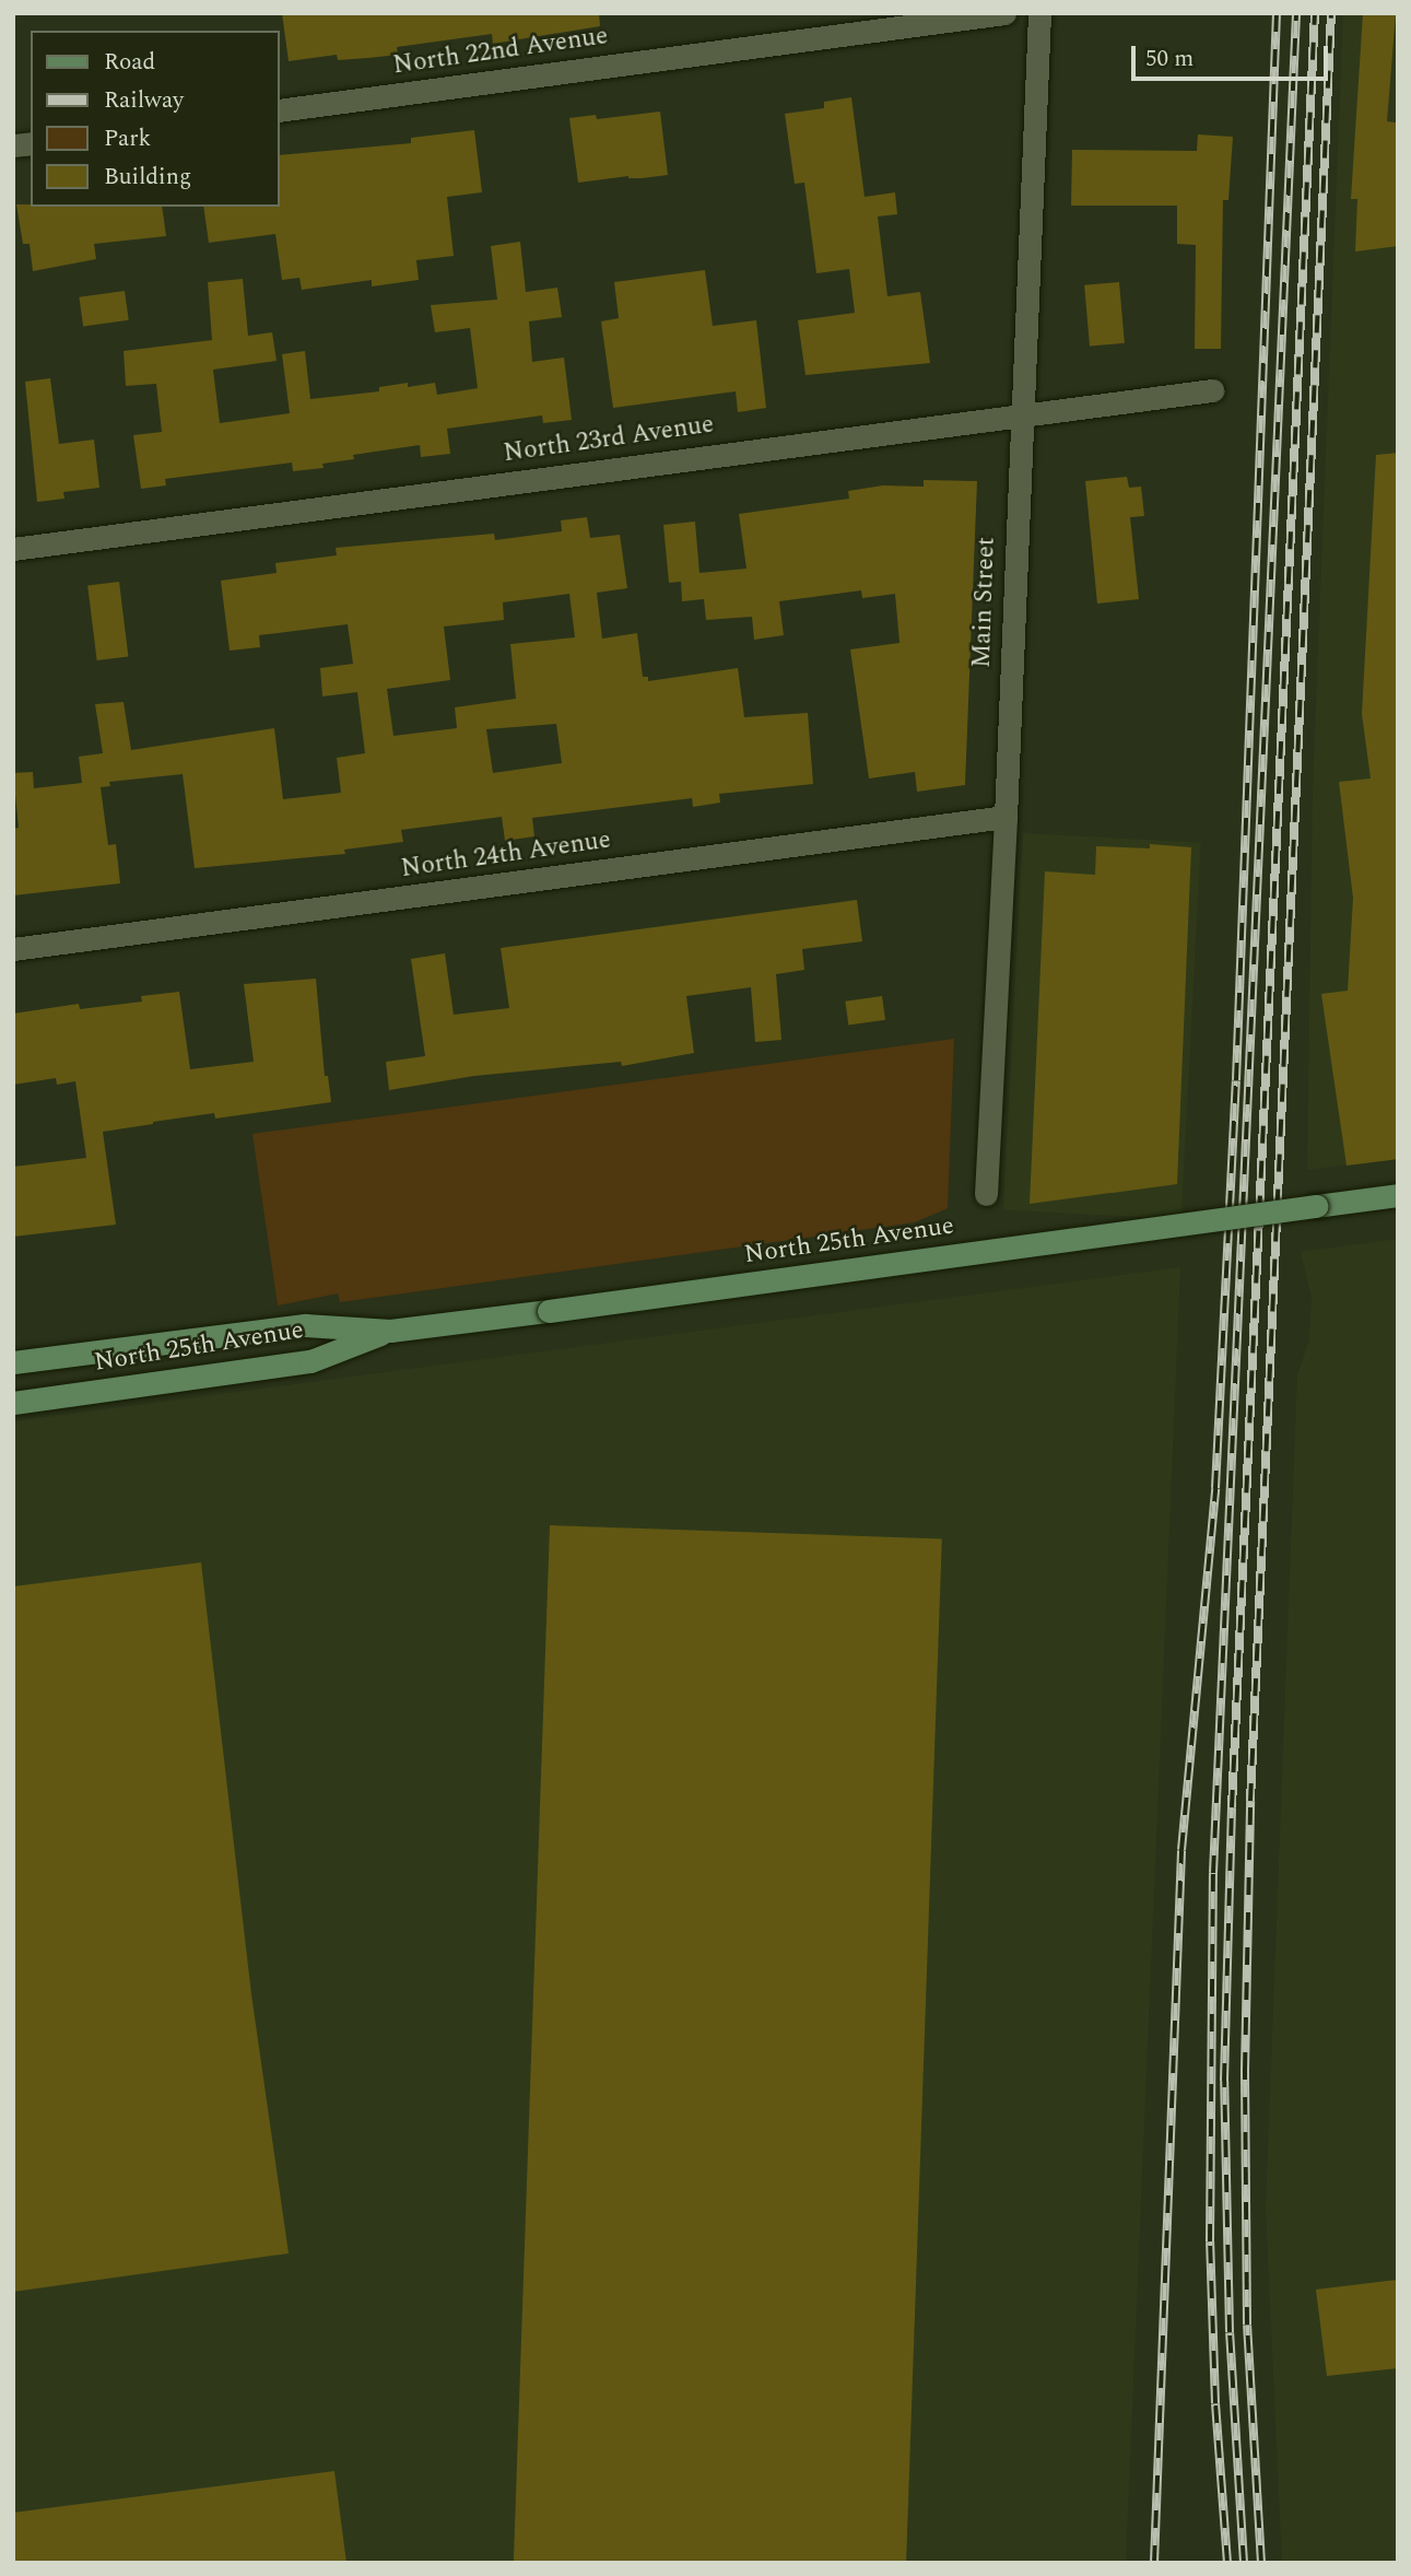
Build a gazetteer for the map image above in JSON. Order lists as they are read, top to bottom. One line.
{"streets":{"main road":["North 25th Avenue"],"street":["North 22nd Avenue","North 23rd Avenue","Main Street","North 24th Avenue"]},"crossings":[["North 23rd Avenue","Main Street"],["Main Street","North 24th Avenue"]],"legend":["Road","Railway","Park","Building"],"scale_bar":"50 m"}
